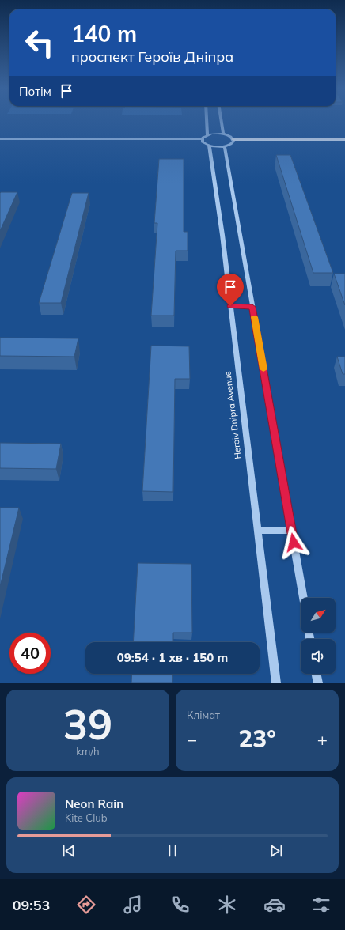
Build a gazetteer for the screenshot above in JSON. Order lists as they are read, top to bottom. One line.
{"streets":{"street":["Heroiv Dnipra Avenue"]},"north":"top right","page":{"turn":["140 m","проспект Героїв Дніпра"],"then":"Потім","limit":"40","trip":"09:54 · 1 хв · 150 m","tile":[["39","km/h"],"Клімат"],"heat":["−","23°","+"],"song":["Neon Rain","Kite Club"],"tabs":"09:53"}}
